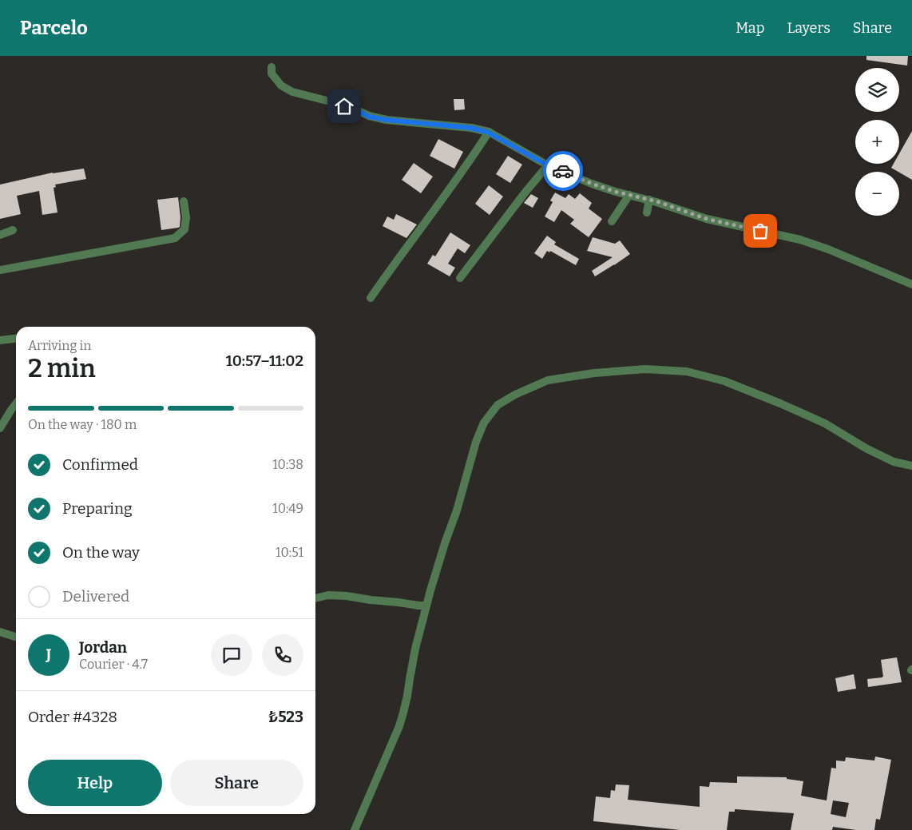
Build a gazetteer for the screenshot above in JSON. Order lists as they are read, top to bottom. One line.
{"page":{"header":"Parcelo","nav":["Map","Layers","Share"],"map_buttons":["+","−"],"heading":["2 min","Arriving in","10:57–11:02"],"panel":["Jordan","Courier · 4.7","Order #4328","₺523"],"bar":"On the way · 180 m","list":[["Confirmed","10:38"],["Preparing","10:49"],["On the way","10:51"],"Delivered"],"round":"J","buttons":["Help","Share"]}}
